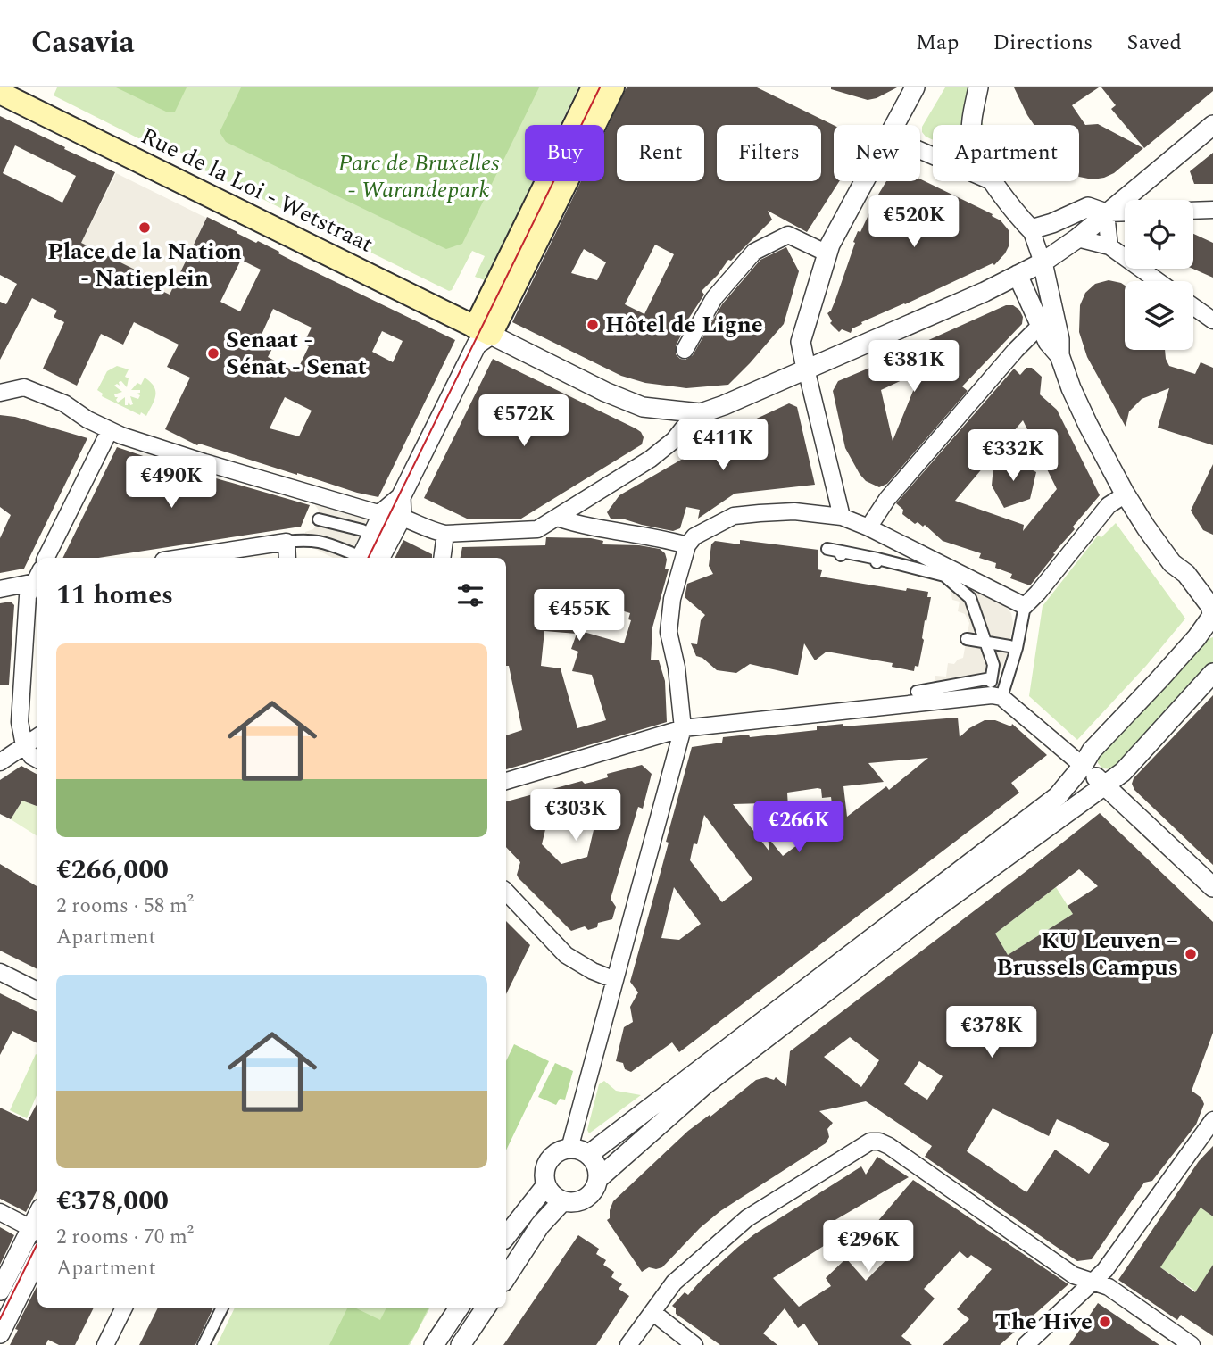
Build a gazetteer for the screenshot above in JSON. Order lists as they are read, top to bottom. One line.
{"streets":{"main road":["Rue de la Loi - Wetstraat"]},"parks":["Parc de Bruxelles - Warandepark"],"places":["Place de la Nation - Natieplein","Hôtel de Ligne","Senaat - Sénat - Senat","KU Leuven – Brussels Campus","The Hive"],"page":{"header":"Casavia","nav":["Map","Directions","Saved"],"chip":["Buy","Rent","Filters","New","Apartment"],"price":["€520K","€381K","€572K","€411K","€332K","€490K","€455K","€303K","€266K","€378K","€296K"],"heading":"11 homes","list":[{"name":"€266,000","note":"2 rooms · 58 m² · Apartment"},{"name":"€378,000","note":"2 rooms · 70 m² · Apartment"}]}}
